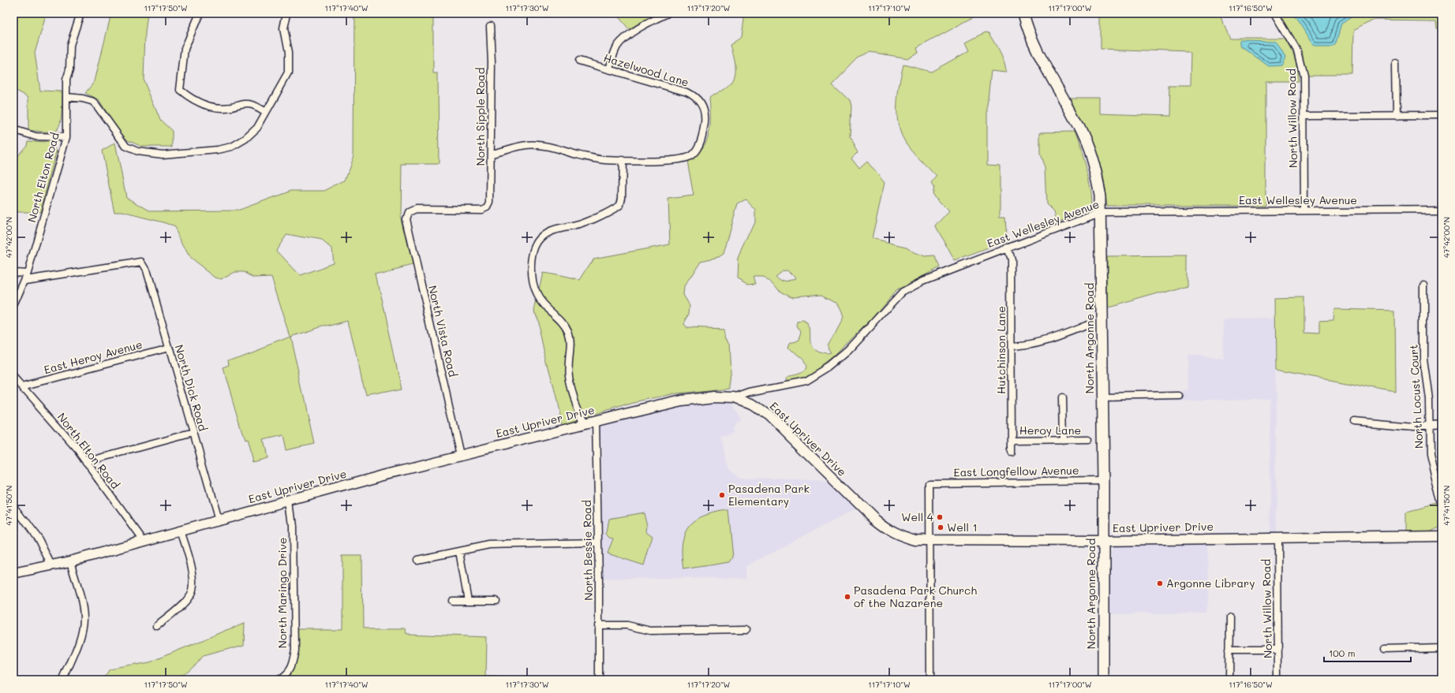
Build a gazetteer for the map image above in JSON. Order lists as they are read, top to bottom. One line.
{"streets":{"main road":["North Argonne Road","East Upriver Drive"],"street":["Hazelwood Lane","North Sipple Road","North Willow Road","North Elton Road","East Wellesley Avenue","North Vista Road","Hutchinson Lane","East Heroy Avenue","North Dick Road","North Locust Court","Heroy Lane","East Longfellow Avenue","North Bessie Road","North Maringo Drive"]},"crossings":[["North Sipple Road","North Vista Road"],["North Willow Road","East Wellesley Avenue"],["North Willow Road","East Upriver Drive"],["North Elton Road","East Heroy Avenue"],["North Elton Road","North Dick Road"],["North Elton Road","East Upriver Drive"],["East Wellesley Avenue","North Argonne Road"],["East Wellesley Avenue","Hutchinson Lane"],["East Wellesley Avenue","East Upriver Drive"],["North Vista Road","East Upriver Drive"],["North Argonne Road","East Upriver Drive"],["North Argonne Road","East Longfellow Avenue"],["Hutchinson Lane","Heroy Lane"],["East Heroy Avenue","North Dick Road"],["North Dick Road","East Upriver Drive"],["East Upriver Drive","East Longfellow Avenue"],["East Upriver Drive","North Bessie Road"],["East Upriver Drive","North Maringo Drive"]],"places":["Pasadena Park Elementary","Well 4","Well 1","Argonne Library","Pasadena Park Church of the Nazarene"],"scale_bar":"100 m","coordinates":["117°17'50\"W","117°17'40\"W","117°17'30\"W","117°17'20\"W","117°17'10\"W","117°17'00\"W","117°16'50\"W","47°42'00\"N","47°41'50\"N"]}
